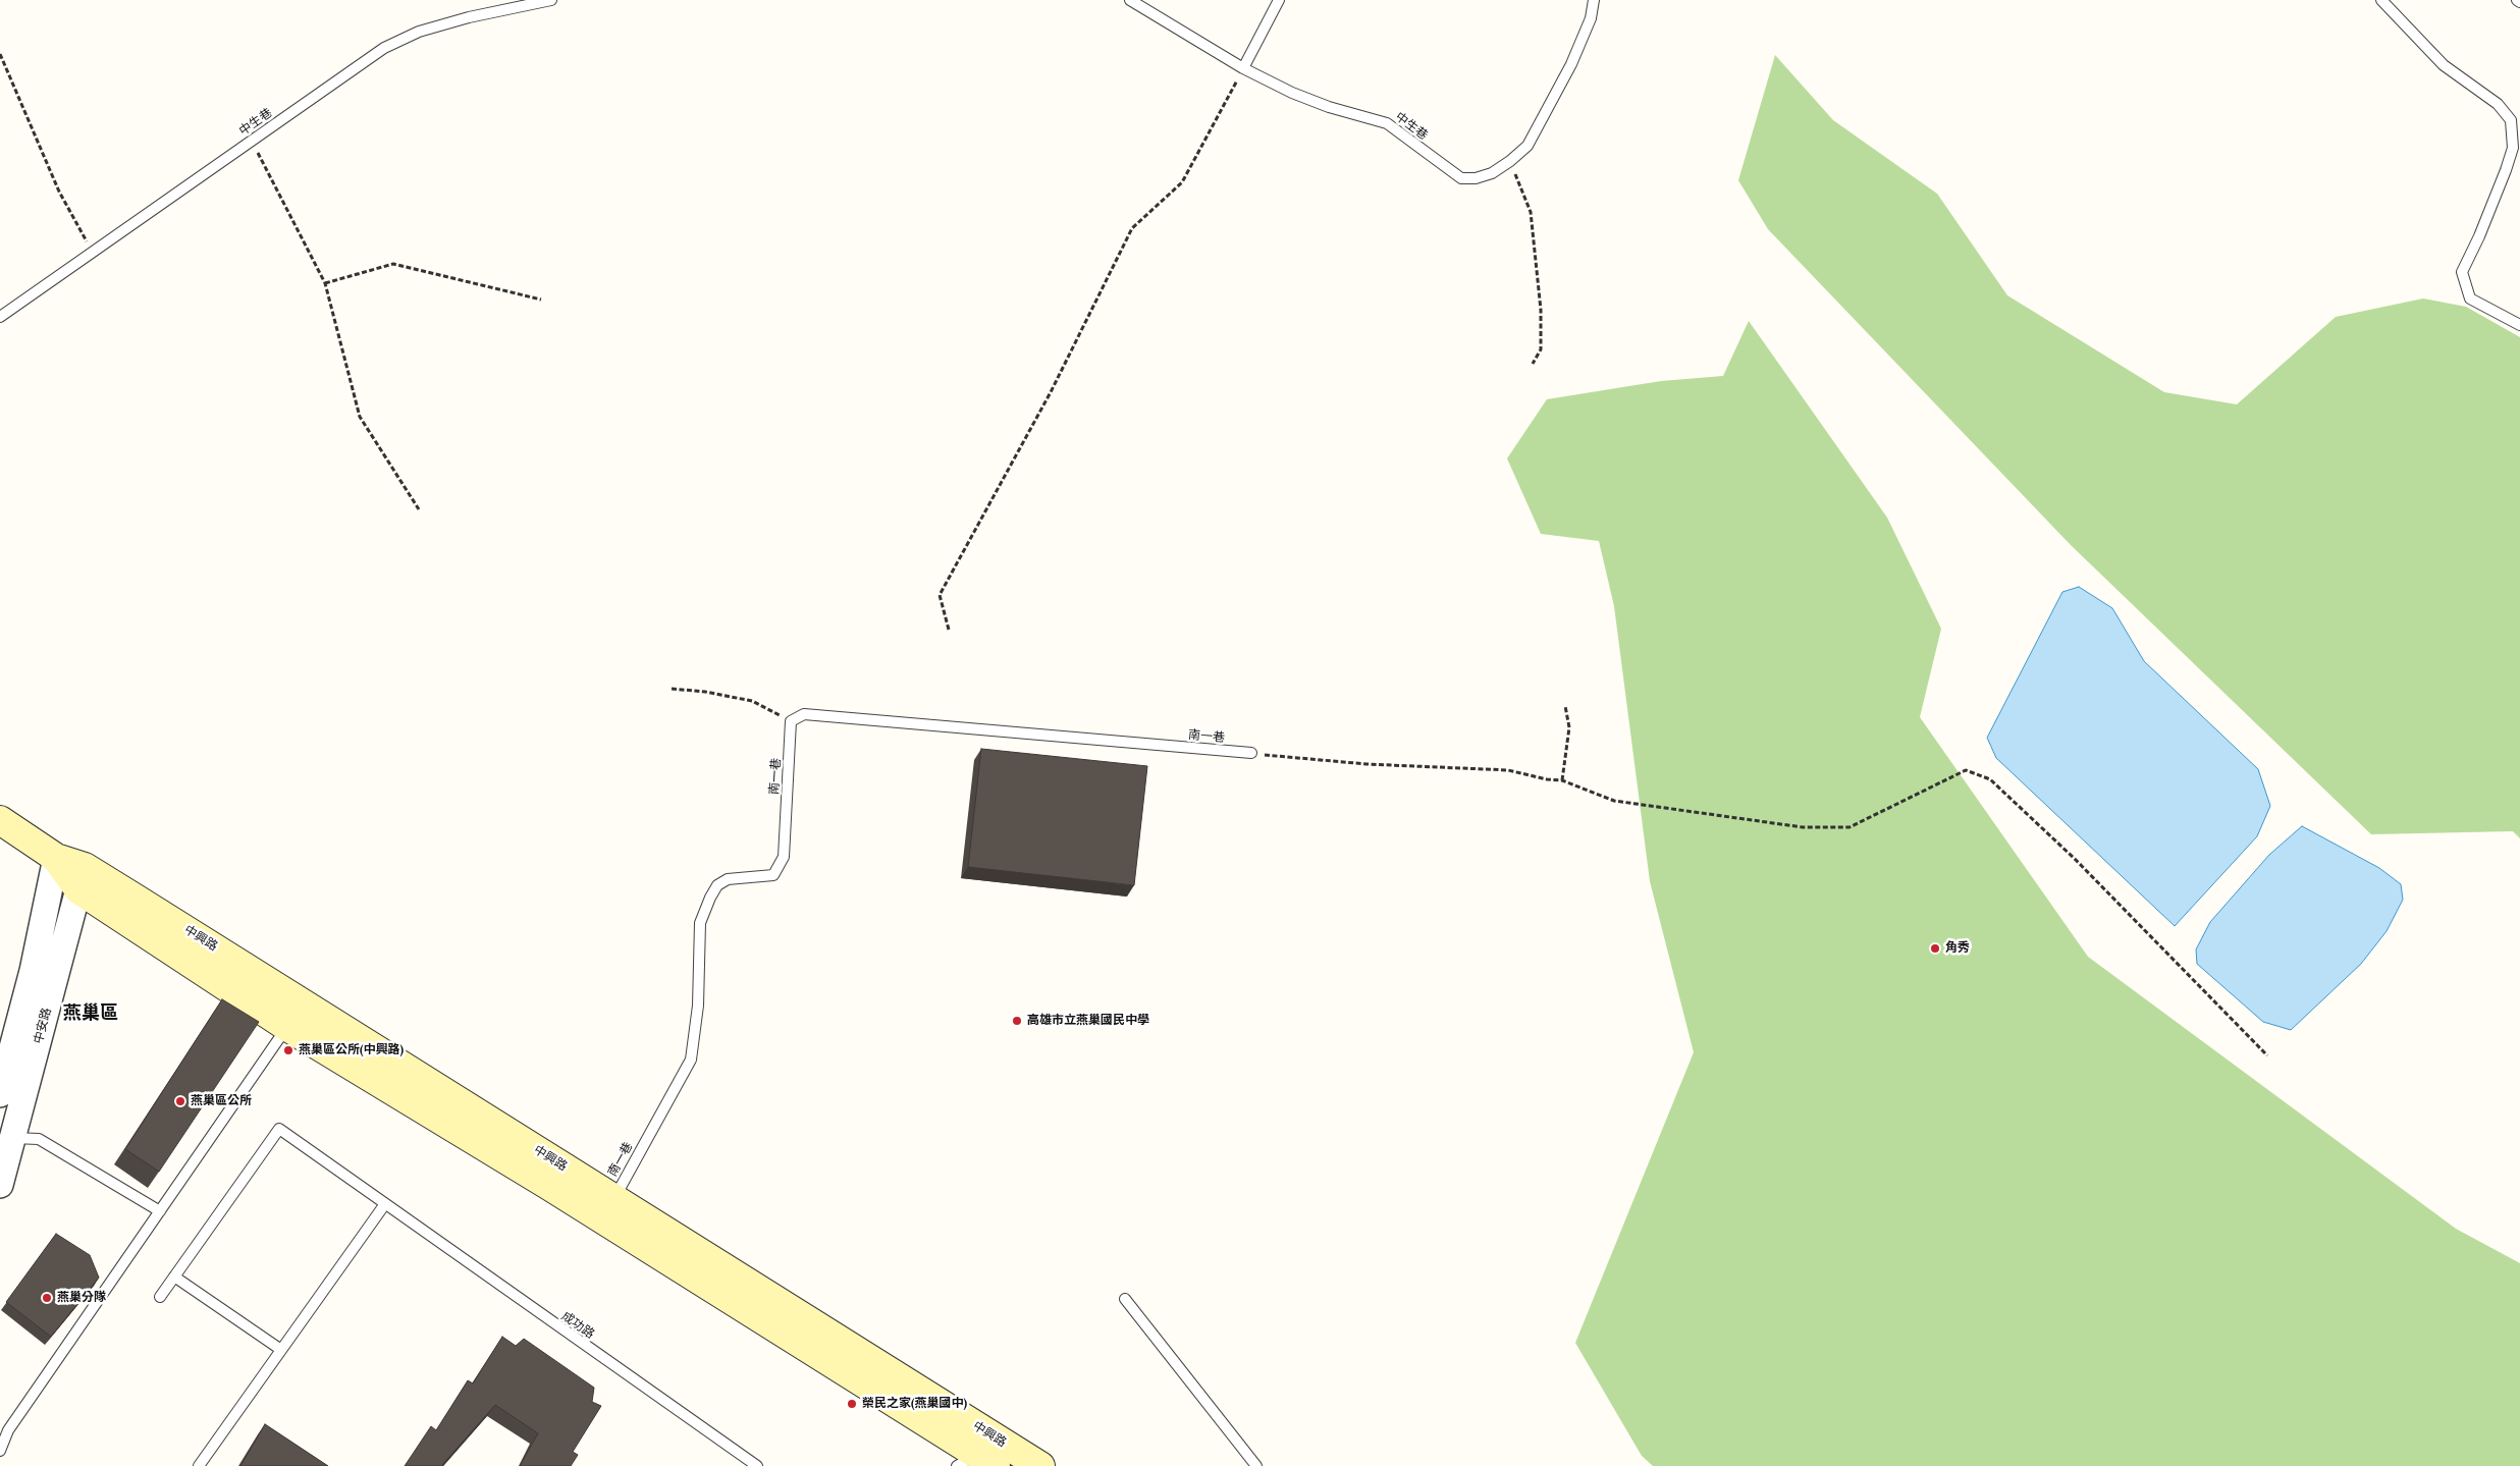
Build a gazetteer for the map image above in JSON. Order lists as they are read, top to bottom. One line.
{"streets":{"main road":["中興路"],"street":["中安路"],"lane":["中生巷","南一巷","成功路"]},"crossings":[["南一巷","中興路"],["中興路","中安路"]],"districts":["燕巢區"],"places":["角秀","高雄市立燕巢國民中學","燕巢區公所(中興路)","燕巢區公所","燕巢分隊","榮民之家(燕巢國中)"]}
